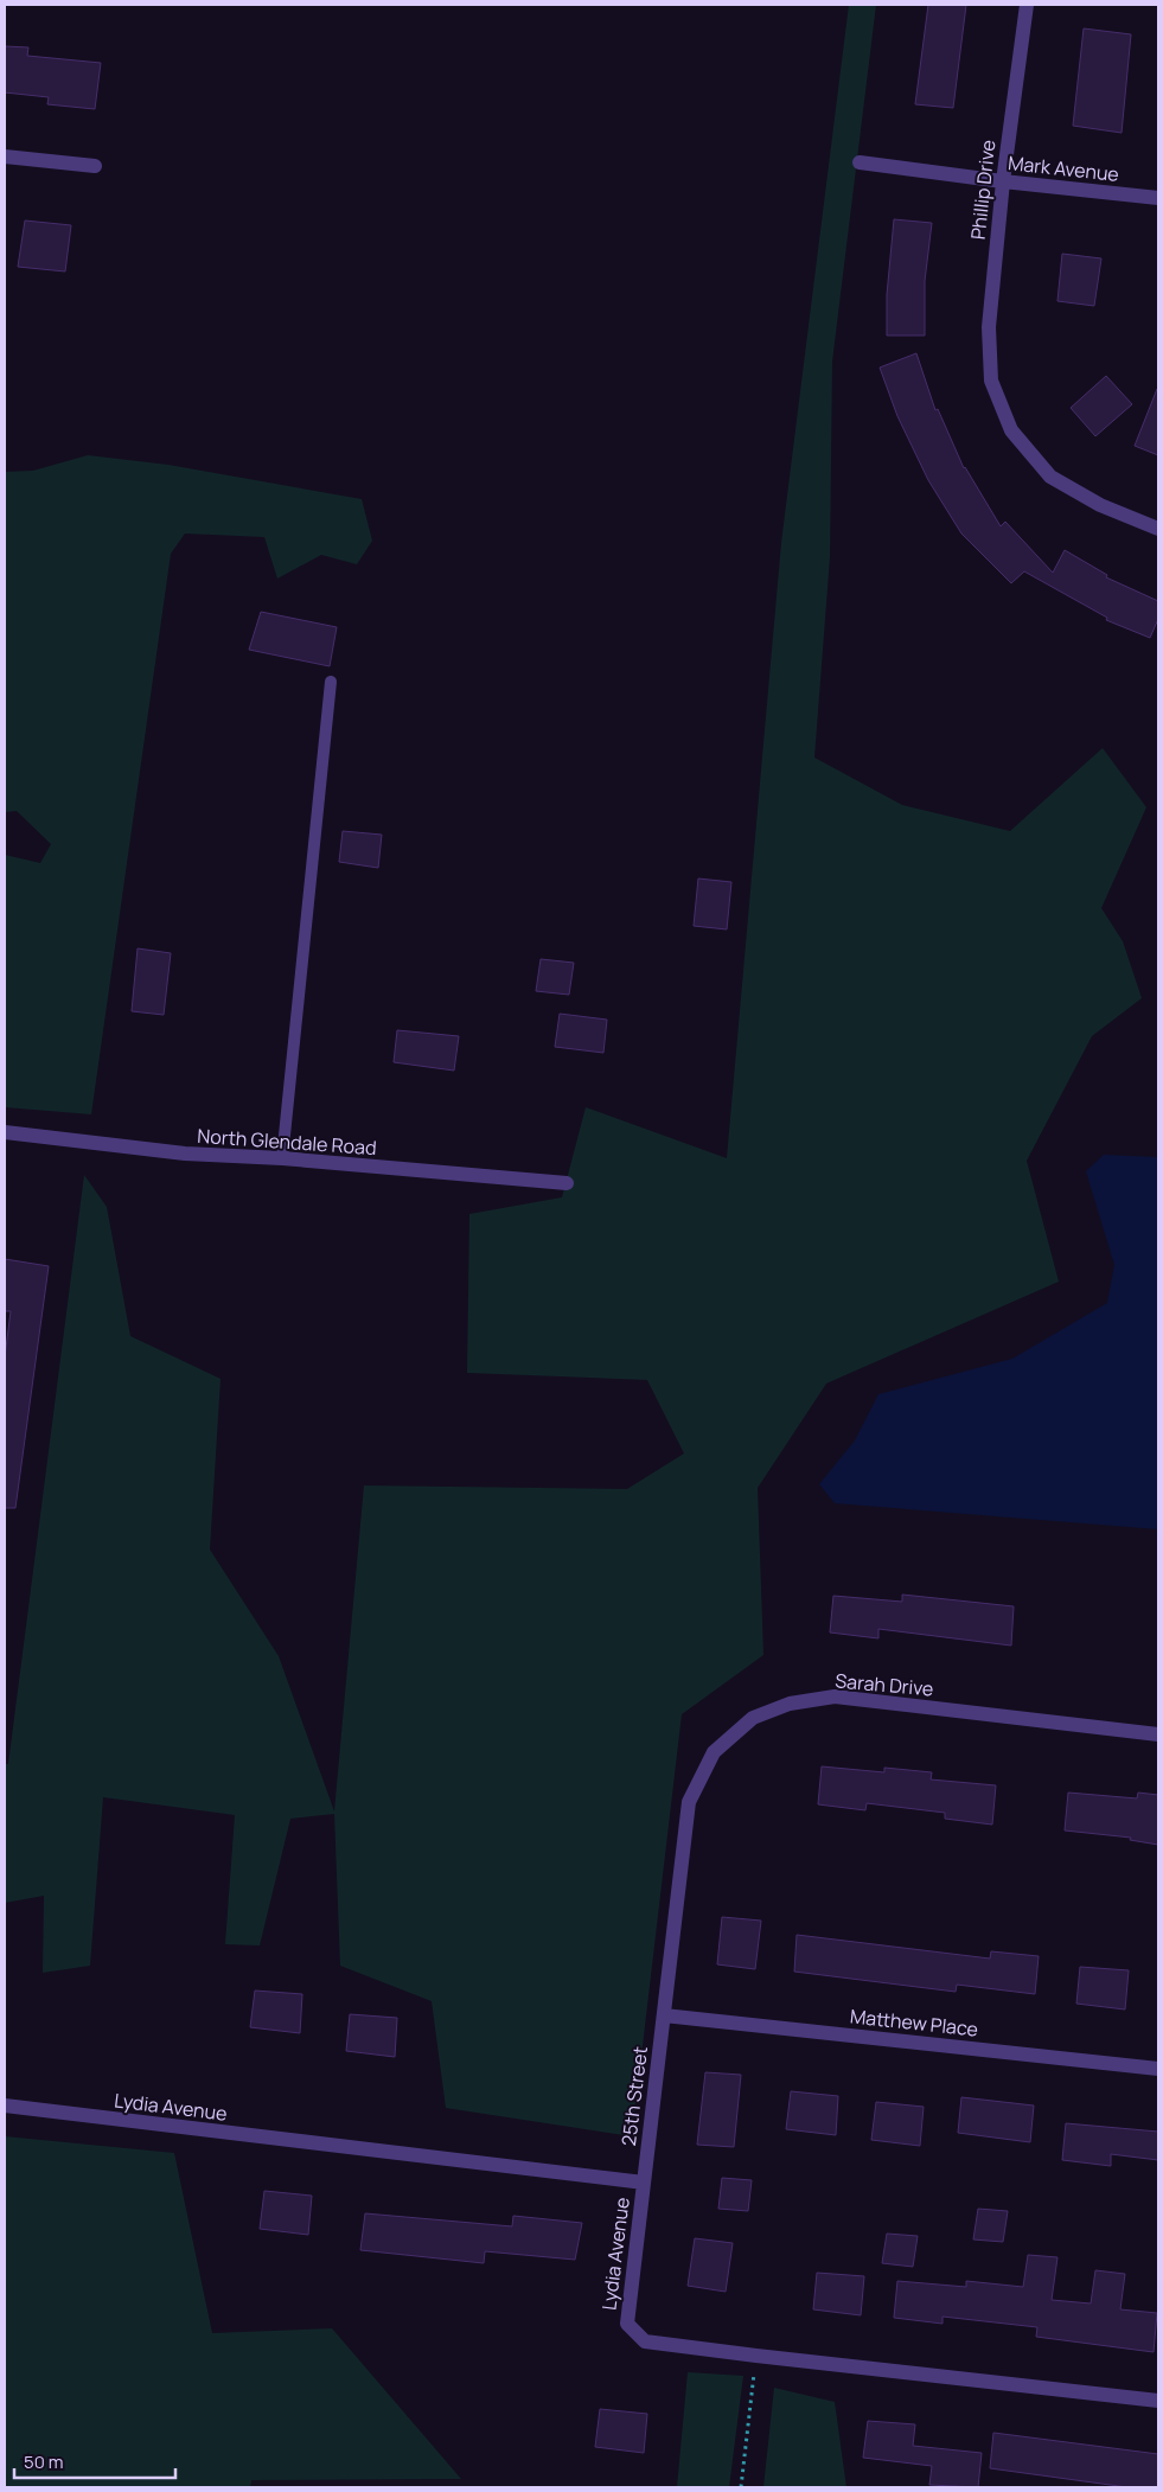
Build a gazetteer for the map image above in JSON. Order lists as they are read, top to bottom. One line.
{"streets":{"street":["Mark Avenue","Phillip Drive","North Glendale Road","Sarah Drive","Matthew Place","25th Street","Lydia Avenue"]},"crossings":[["Mark Avenue","Phillip Drive"],["Sarah Drive","Matthew Place"],["Sarah Drive","25th Street"],["Matthew Place","25th Street"],["25th Street","Lydia Avenue"]],"scale_bar":"50 m"}
